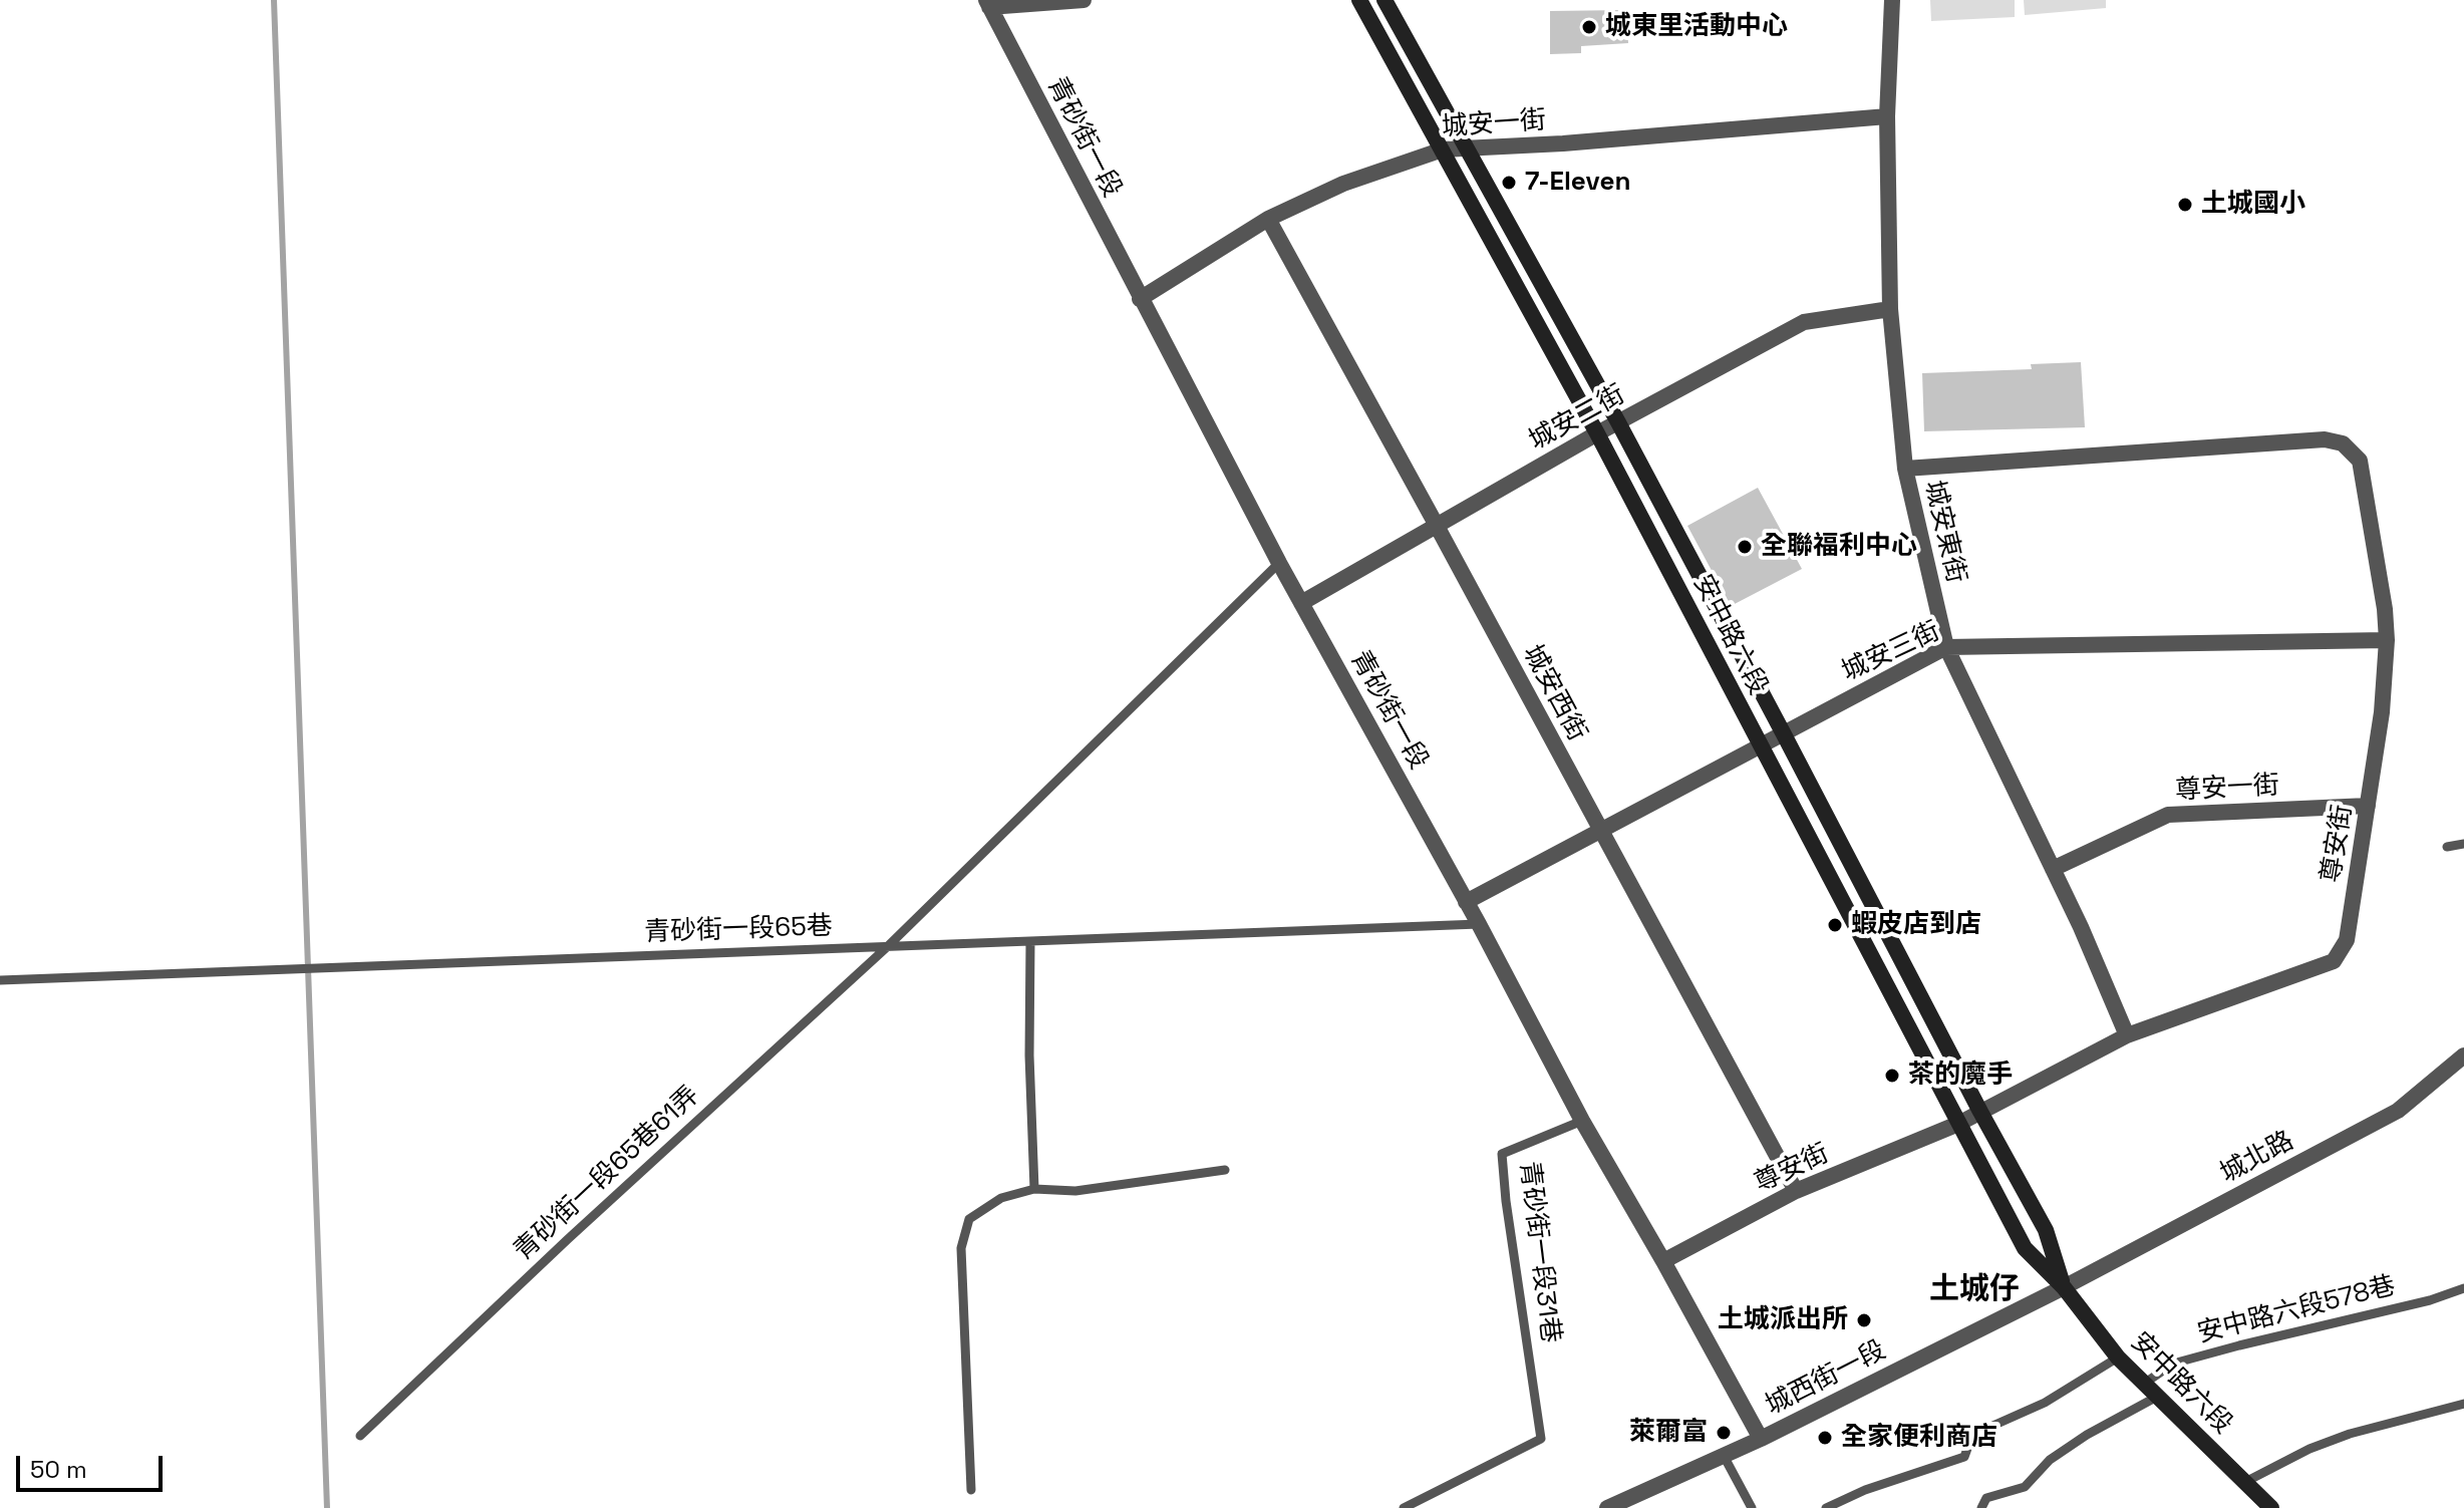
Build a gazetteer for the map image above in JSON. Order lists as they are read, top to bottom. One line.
{"streets":{"street":["城安一街","青砂街一段","城安二街","城安東街","安中路六段","城安三街","城安西街","尊安一街","尊安街","城北路","城西街一段"],"lane":["青砂街一段65巷","青砂街一段65巷61弄","青砂街一段31巷","安中路六段578巷"]},"crossings":[["城安一街","青砂街一段"],["城安一街","城安東街"],["城安一街","安中路六段"],["城安一街","城安西街"],["青砂街一段","城安二街"],["青砂街一段","城安三街"],["青砂街一段","尊安街"],["青砂街一段","青砂街一段65巷"],["青砂街一段","青砂街一段65巷61弄"],["青砂街一段","青砂街一段31巷"],["青砂街一段","城西街一段"],["城安二街","城安東街"],["城安二街","安中路六段"],["城安二街","城安西街"],["城安東街","城安三街"],["城安東街","尊安一街"],["城安東街","尊安街"],["安中路六段","城安三街"],["安中路六段","尊安街"],["安中路六段","城北路"],["安中路六段","安中路六段578巷"],["安中路六段","城西街一段"],["城安三街","城安西街"],["城安三街","尊安街"],["城安西街","尊安街"],["尊安一街","尊安街"],["青砂街一段65巷","青砂街一段65巷61弄"],["城北路","城西街一段"]],"districts":["土城仔"],"places":["城東里活動中心","7-Eleven","土城國小","全聯福利中心","蝦皮店到店","茶的魔手","土城派出所","萊爾富","全家便利商店"],"scale_bar":"50 m"}
